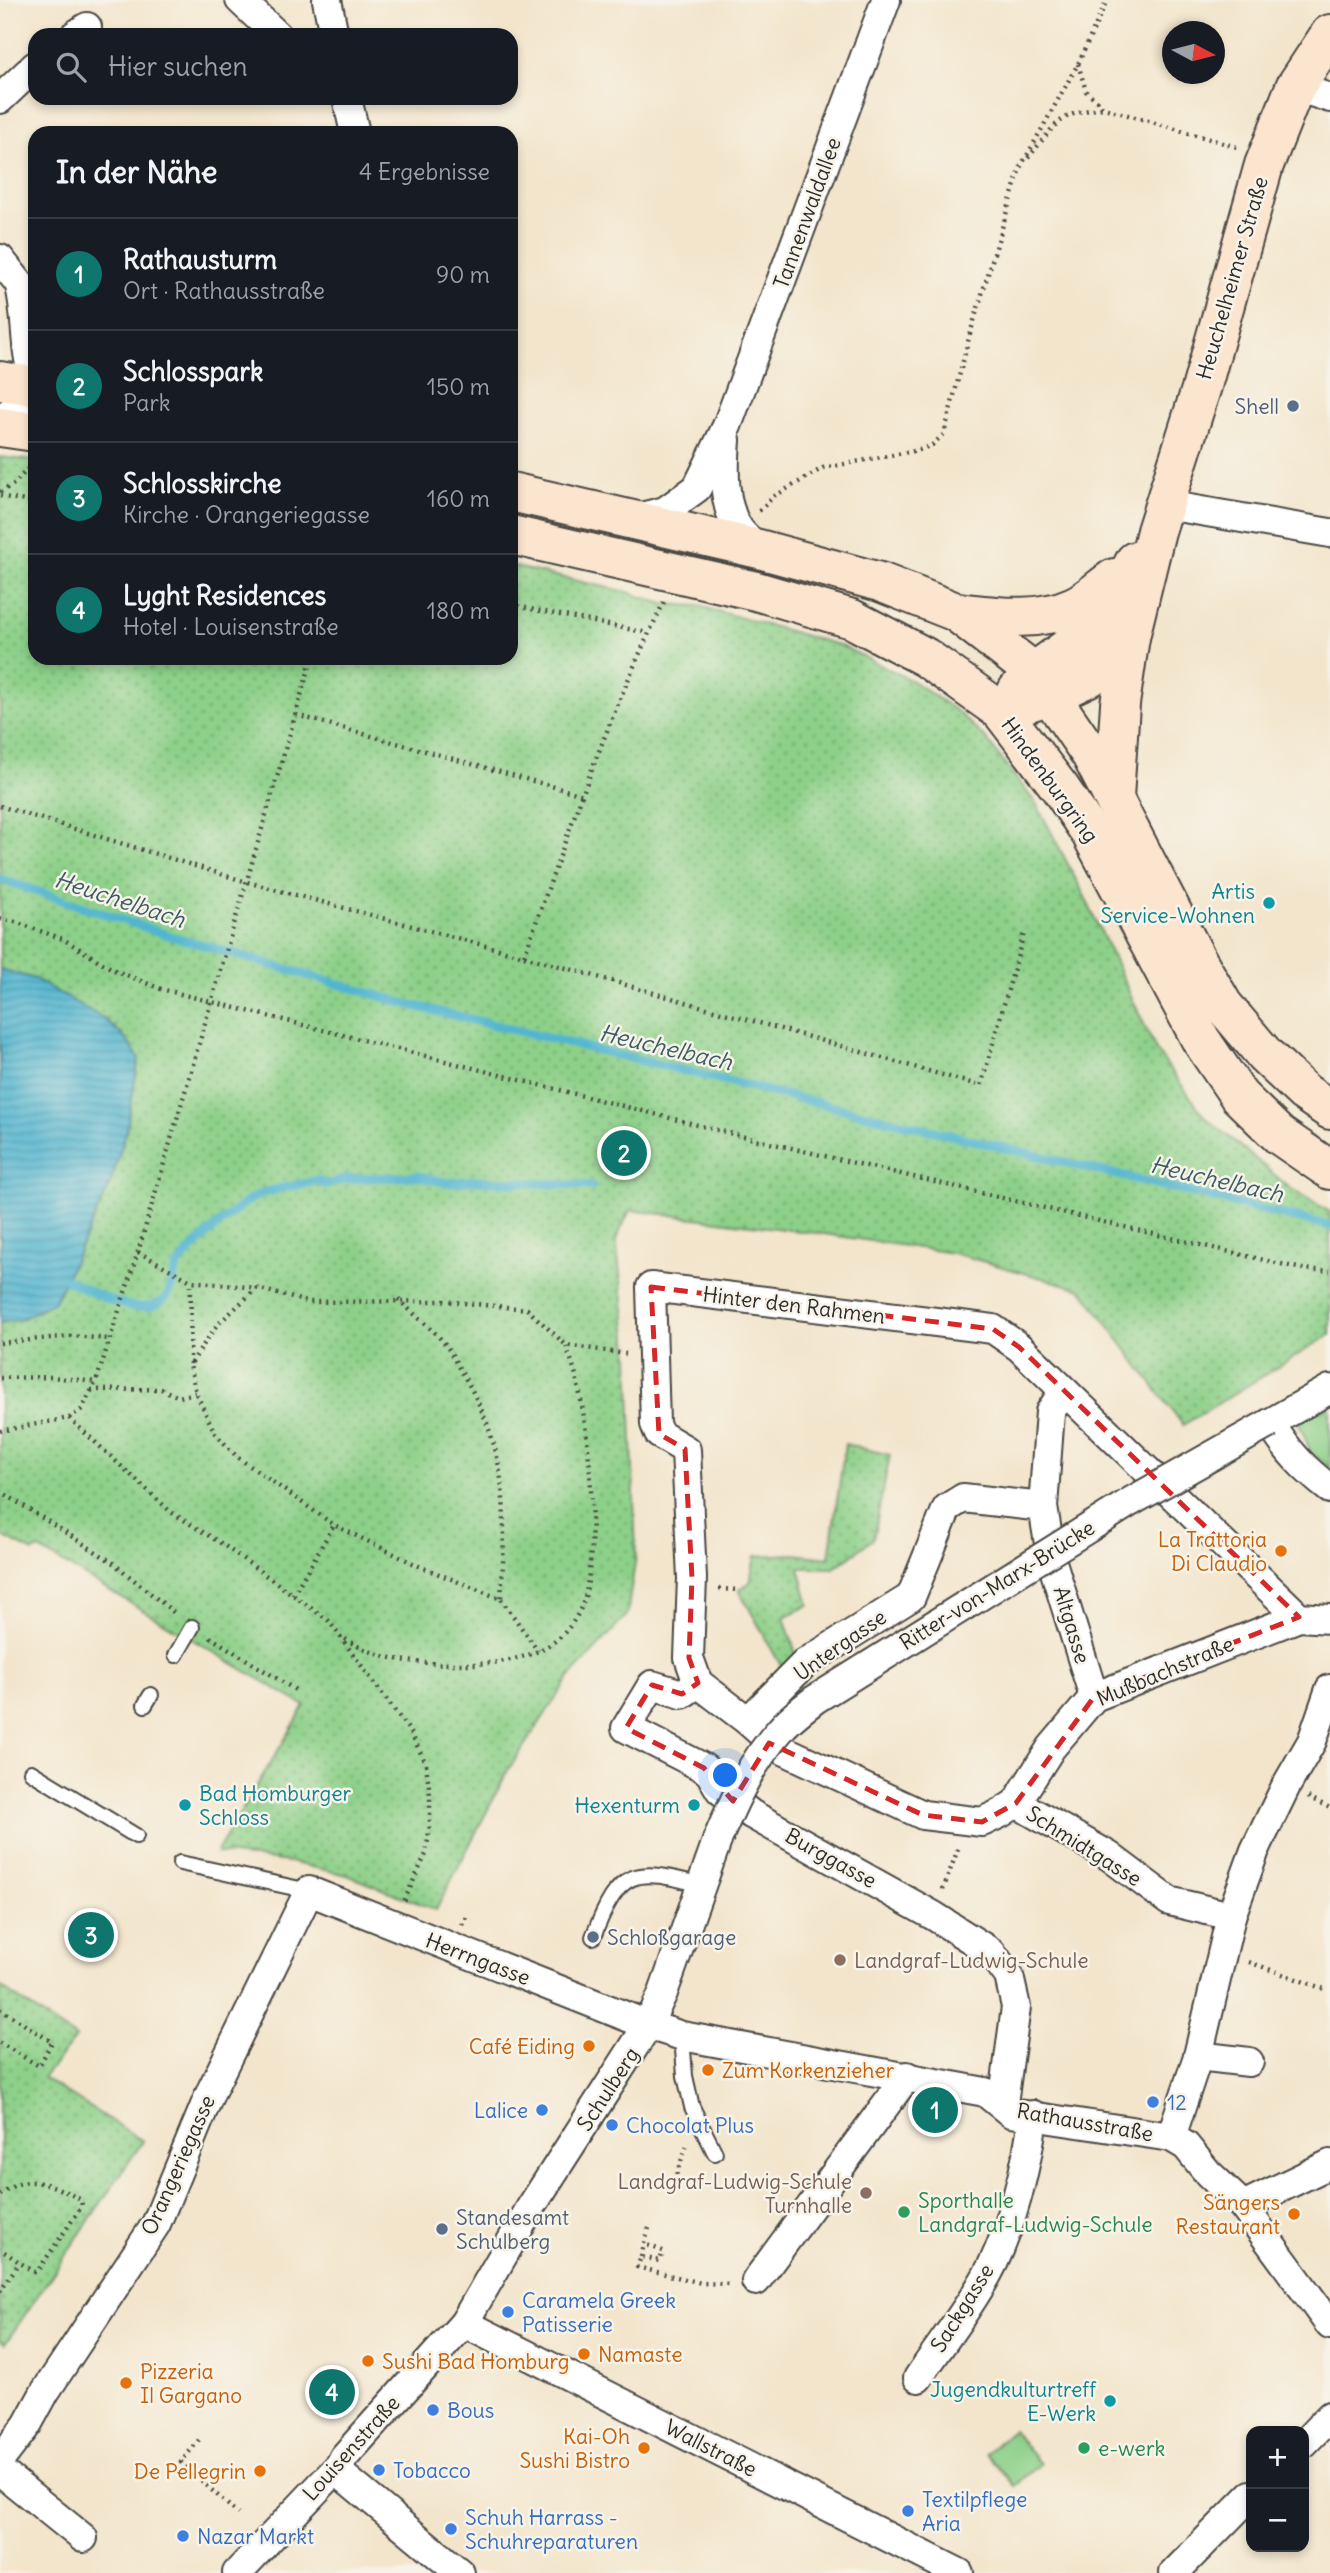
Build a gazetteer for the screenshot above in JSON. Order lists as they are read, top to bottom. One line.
{"streets":{"street":["Tannenwaldallee","Heuchelheimer Straße","Hindenburgring","Hinter den Rahmen","Ritter-von-Marx-Brücke","Altgasse","Untergasse","Mußbachstraße","Schmidtgasse","Burggasse","Herrngasse","Schulberg","Rathausstraße","Orangeriegasse","Sackgasse","Louisenstraße","Wallstraße"]},"crossings":[["Tannenwaldallee","Hindenburgring"],["Heuchelheimer Straße","Hindenburgring"],["Hinter den Rahmen","Altgasse"],["Hinter den Rahmen","Mußbachstraße"],["Hinter den Rahmen","Burggasse"],["Ritter-von-Marx-Brücke","Schulberg"],["Altgasse","Untergasse"],["Altgasse","Mußbachstraße"],["Mußbachstraße","Schmidtgasse"],["Burggasse","Rathausstraße"],["Herrngasse","Schulberg"],["Herrngasse","Rathausstraße"],["Herrngasse","Orangeriegasse"],["Schulberg","Rathausstraße"],["Schulberg","Louisenstraße"],["Schulberg","Wallstraße"],["Rathausstraße","Sackgasse"],["Louisenstraße","Wallstraße"]],"water":["Heuchelbach"],"places":["Shell","Artis Service-Wohnen","La Trattoria Di Claudio","Bad Homburger Schloss","Hexenturm","Schloßgarage","Landgraf-Ludwig-Schule","Café Eiding","Zum Korkenzieher","12","Lalice","Chocolat Plus","Landgraf-Ludwig-Schule Turnhalle","Sporthalle Landgraf-Ludwig-Schule","Sängers Restaurant","Standesamt Schulberg","Caramela Greek Patisserie","Namaste","Sushi Bad Homburg","Pizzeria Il Gargano","Jugendkulturtreff E-Werk","Bous","Kai-Oh Sushi Bistro","e-werk","Tobacco","De Pellegrin","Textilpflege Aria","Schuh Harrass - Schuhreparaturen","Nazar Markt"],"north":"right","page":{"search":"Hier suchen","heading":["In der Nähe","4 Ergebnisse"],"list":[{"mark":"1","name":"Rathausturm","note":"Ort · Rathausstraße","value":"90 m"},{"mark":"2","name":"Schlosspark","note":"Park","value":"150 m"},{"mark":"3","name":"Schlosskirche","note":"Kirche · Orangeriegasse","value":"160 m"},{"mark":"4","name":"Lyght Residences","note":"Hotel · Louisenstraße","value":"180 m"}],"pins":["2","3","1","4"],"map_buttons":["+","−"]}}
